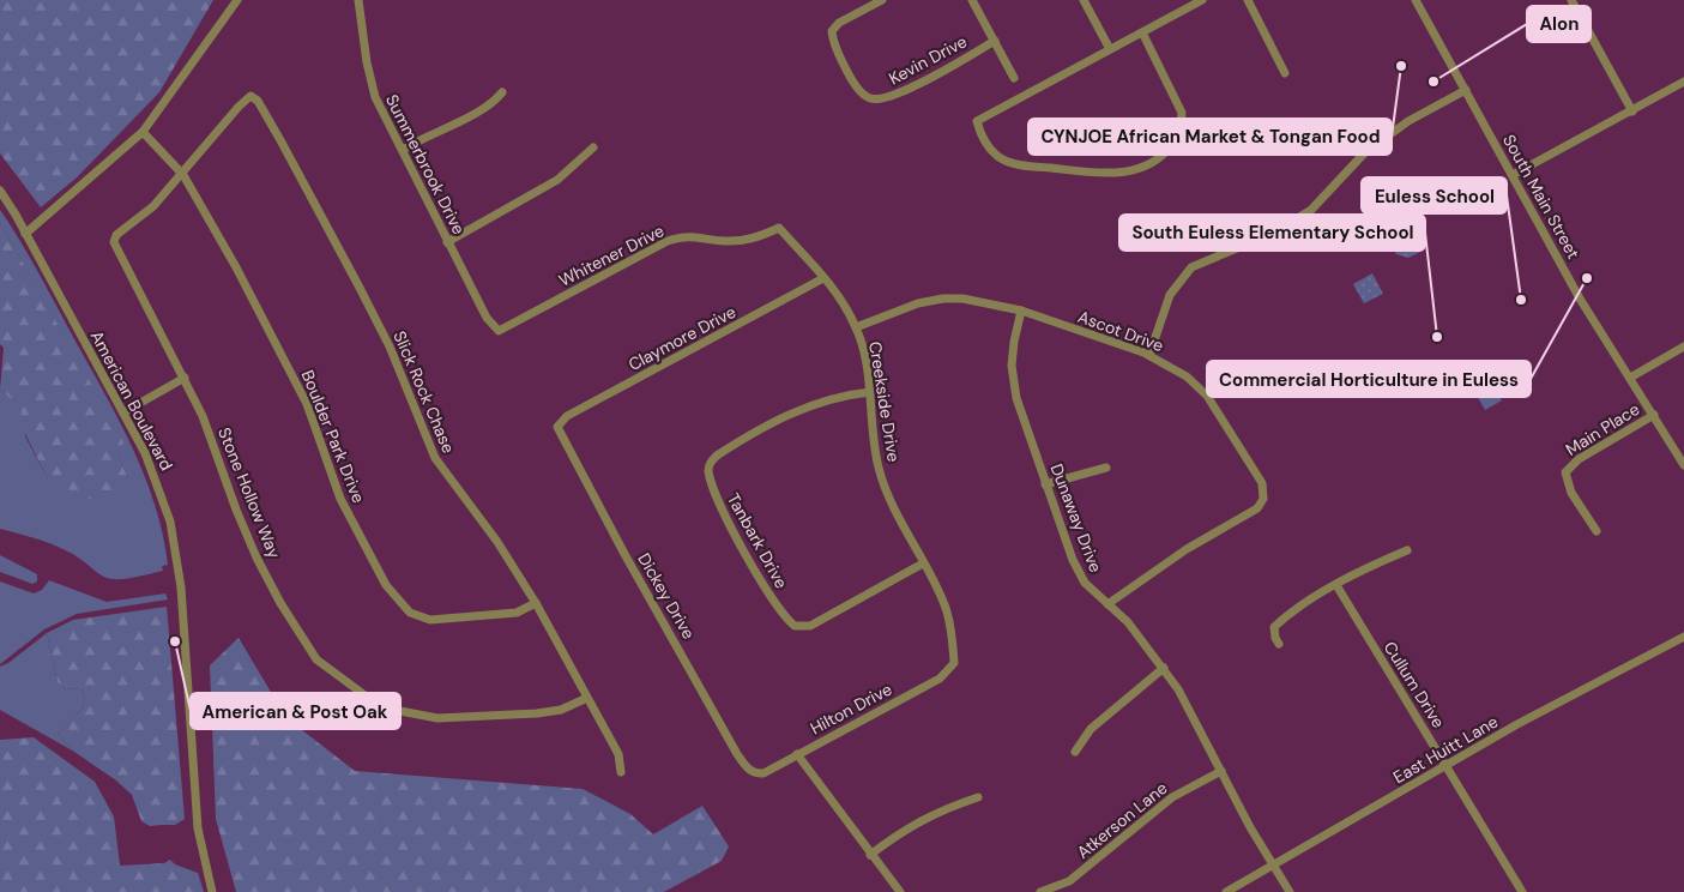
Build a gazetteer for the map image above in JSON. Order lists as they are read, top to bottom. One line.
{"streets":{"street":["Kevin Drive","Summerbrook Drive","South Main Street","Whitener Drive","Ascot Drive","Claymore Drive","Slick Rock Chase","American Boulevard","Creekside Drive","Main Place","Boulder Park Drive","Stone Hollow Way","Dunaway Drive","Tanbark Drive","Dickey Drive","Cullum Drive","Hilton Drive","East Huitt Lane","Atkerson Lane"]},"crossings":[["Summerbrook Drive","Whitener Drive"],["South Main Street","Main Place"],["Whitener Drive","Creekside Drive"],["Ascot Drive","Creekside Drive"],["Ascot Drive","Dunaway Drive"],["Claymore Drive","Creekside Drive"],["Claymore Drive","Dickey Drive"],["Slick Rock Chase","Boulder Park Drive"],["Slick Rock Chase","Stone Hollow Way"],["Creekside Drive","Tanbark Drive"],["Creekside Drive","Hilton Drive"],["Boulder Park Drive","Stone Hollow Way"],["Dunaway Drive","East Huitt Lane"],["Dunaway Drive","Atkerson Lane"],["Dickey Drive","Hilton Drive"],["Cullum Drive","East Huitt Lane"]],"places":["CYNJOE African Market & Tongan Food","Alon","Commercial Horticulture in Euless","Euless School","South Euless Elementary School","American & Post Oak"]}
